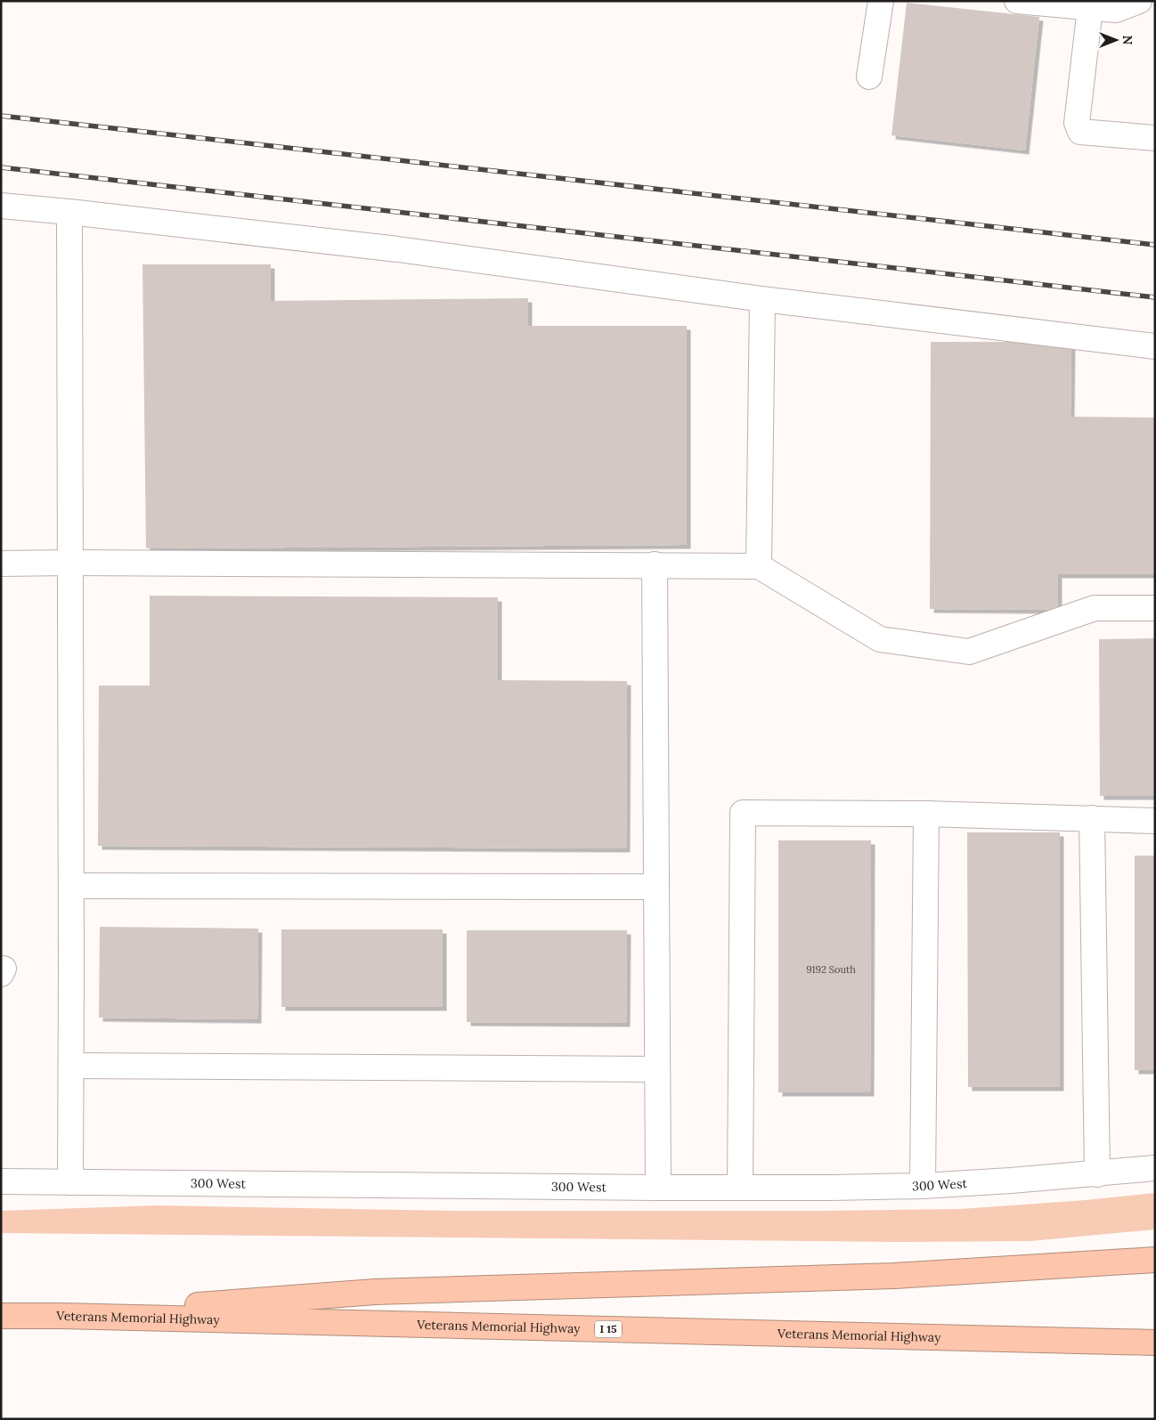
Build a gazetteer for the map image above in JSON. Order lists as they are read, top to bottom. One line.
{"streets":{"highway":["Veterans Memorial Highway","I 15"],"street":["300 West"]},"house_numbers":["9192 South"],"north":"right"}
